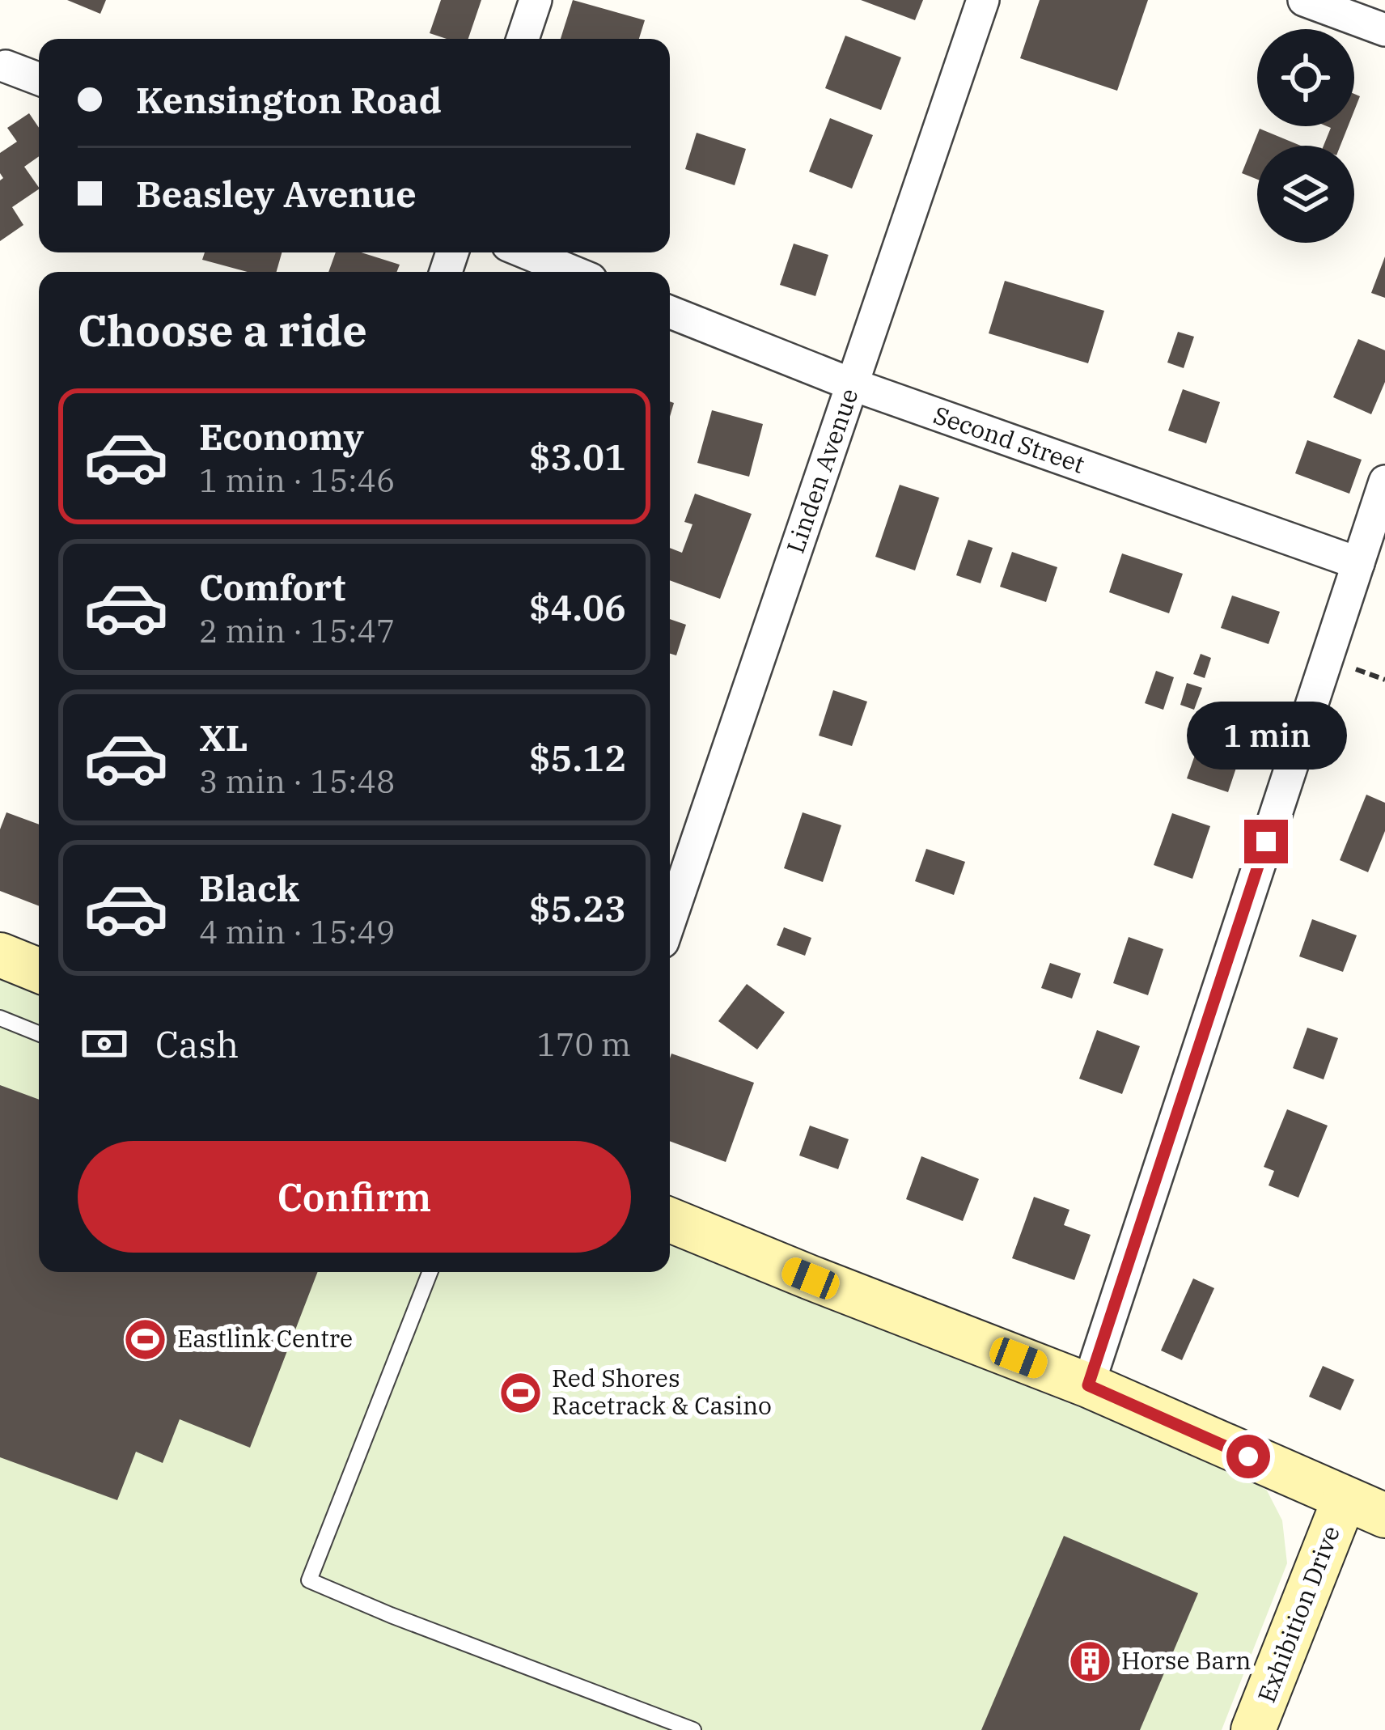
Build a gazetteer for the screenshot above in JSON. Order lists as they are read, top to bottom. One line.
{"streets":{"street":["Second Street","Linden Avenue","Exhibition Drive"]},"crossings":[["Second Street","Linden Avenue"]],"places":{"sports":["Eastlink Centre","Red Shores Racetrack & Casino"],"building":["Horse Barn"]},"page":{"banner":["Kensington Road","Beasley Avenue"],"heading":"Choose a ride","list":[{"name":"Economy","note":"1 min · 15:46","value":"$3.01"},{"name":"Comfort","note":"2 min · 15:47","value":"$4.06"},{"name":"XL","note":"3 min · 15:48","value":"$5.12"},{"name":"Black","note":"4 min · 15:49","value":"$5.23"}],"bubble":"1 min","pay":["Cash","170 m"],"buttons":"Confirm"}}
